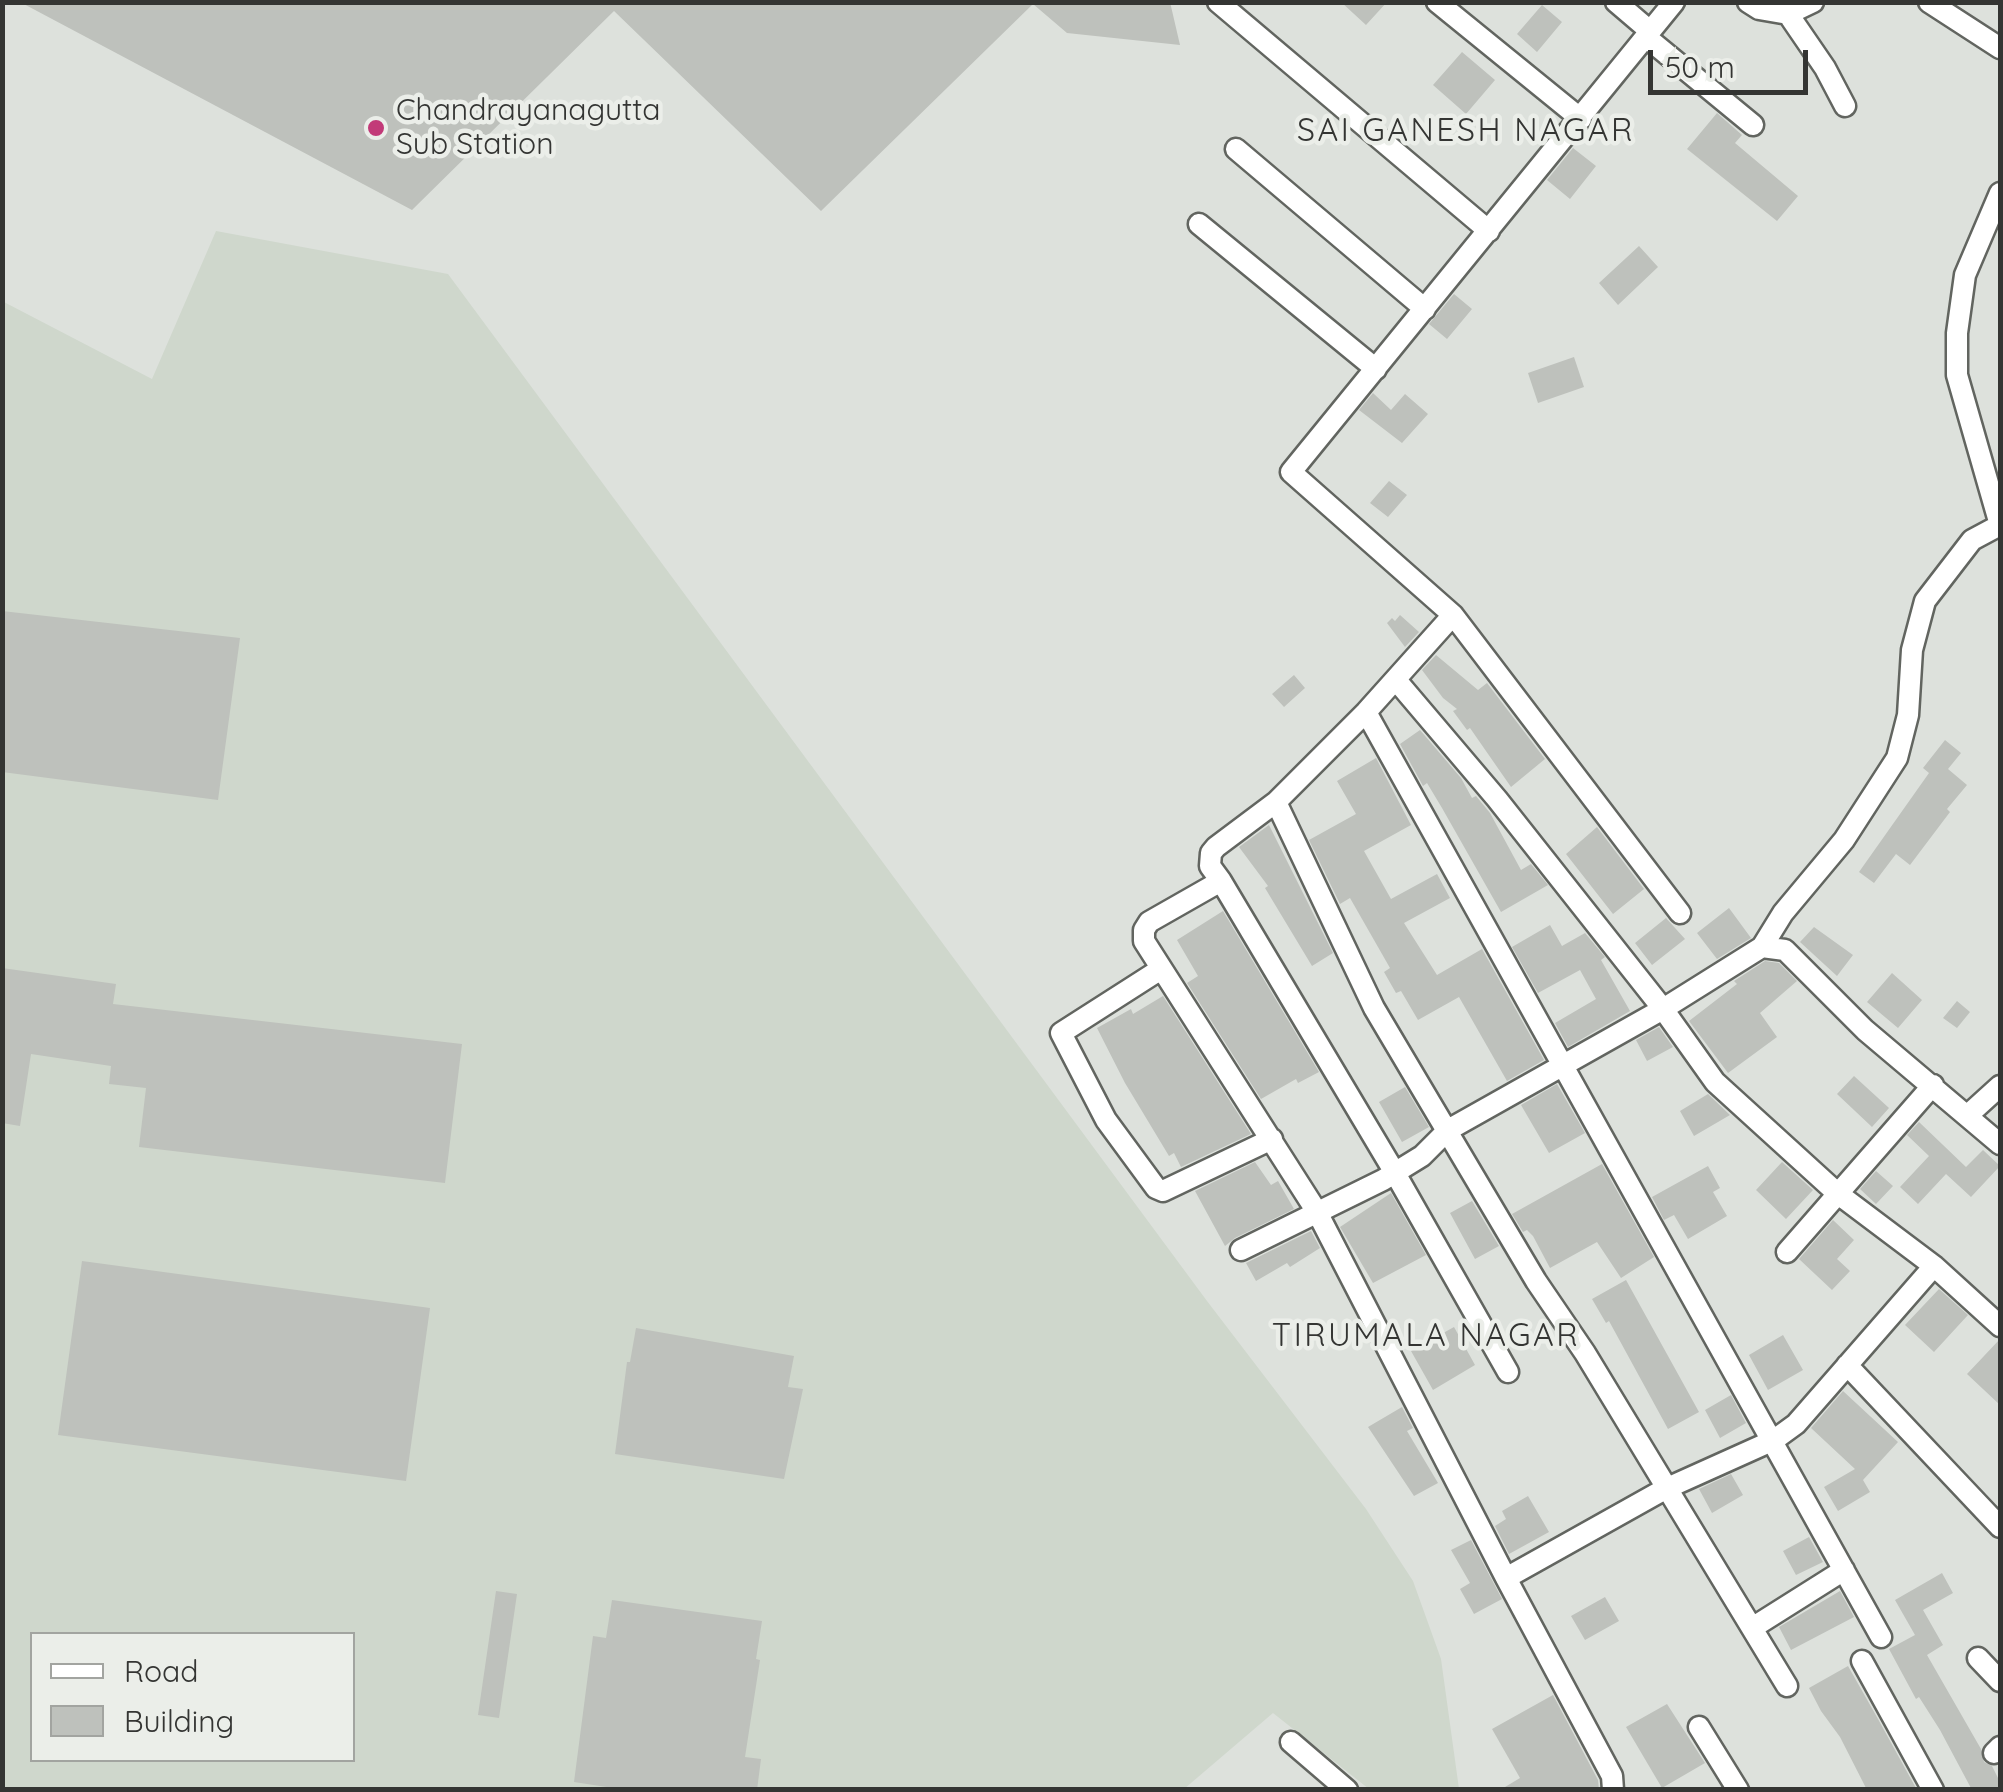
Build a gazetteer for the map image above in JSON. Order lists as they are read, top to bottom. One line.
{"districts":["SAI GANESH NAGAR","TIRUMALA NAGAR"],"places":["Chandrayanagutta Sub Station"],"legend":["Road","Building"],"scale_bar":"50 m"}
